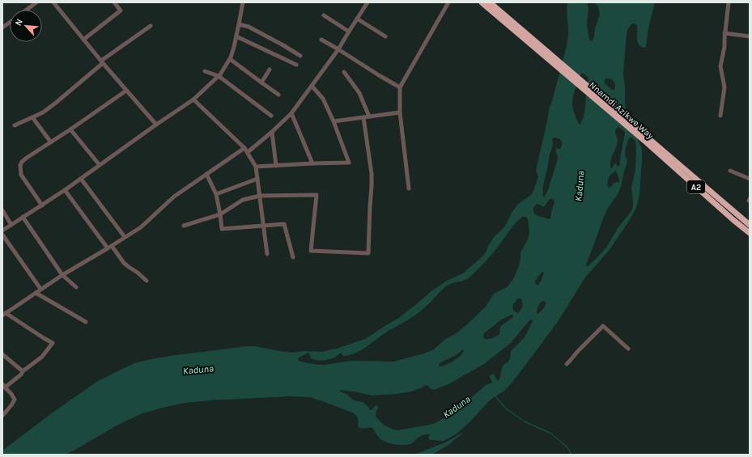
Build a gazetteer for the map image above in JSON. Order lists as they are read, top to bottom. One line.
{"streets":{"highway":["Nnamdi Azikwe Way","A2"]},"water":["Kaduna"],"north":"top left"}
